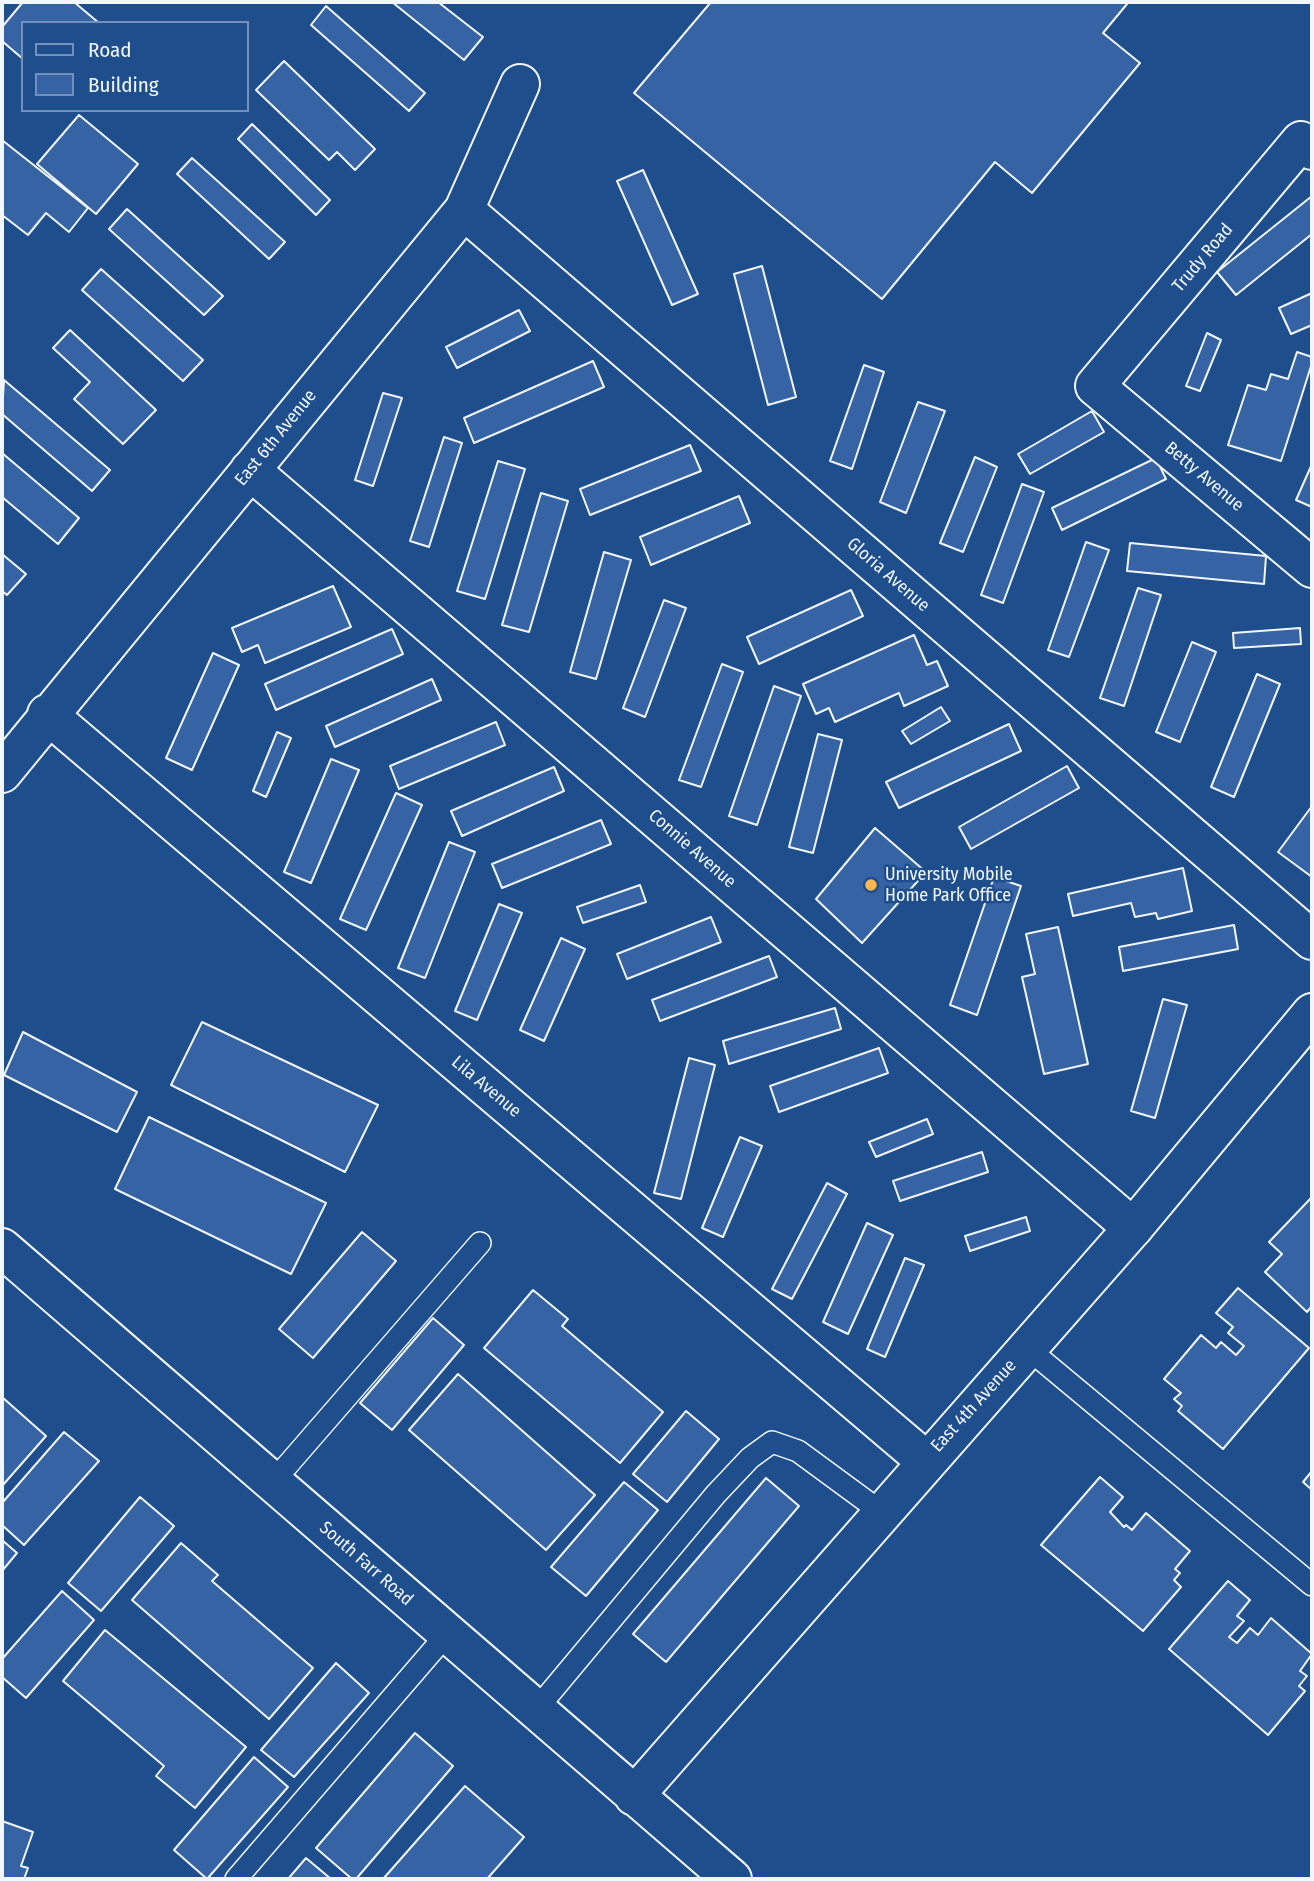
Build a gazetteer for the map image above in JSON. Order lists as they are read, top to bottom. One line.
{"streets":{"street":["Trudy Road","East 6th Avenue","Betty Avenue","Gloria Avenue","Connie Avenue","Lila Avenue","East 4th Avenue","South Farr Road"]},"crossings":[["Trudy Road","Betty Avenue"],["East 6th Avenue","Gloria Avenue"],["East 6th Avenue","Connie Avenue"],["East 6th Avenue","Lila Avenue"],["Connie Avenue","East 4th Avenue"],["Lila Avenue","East 4th Avenue"],["East 4th Avenue","South Farr Road"]],"places":["University Mobile Home Park Office"],"legend":["Road","Building"]}
